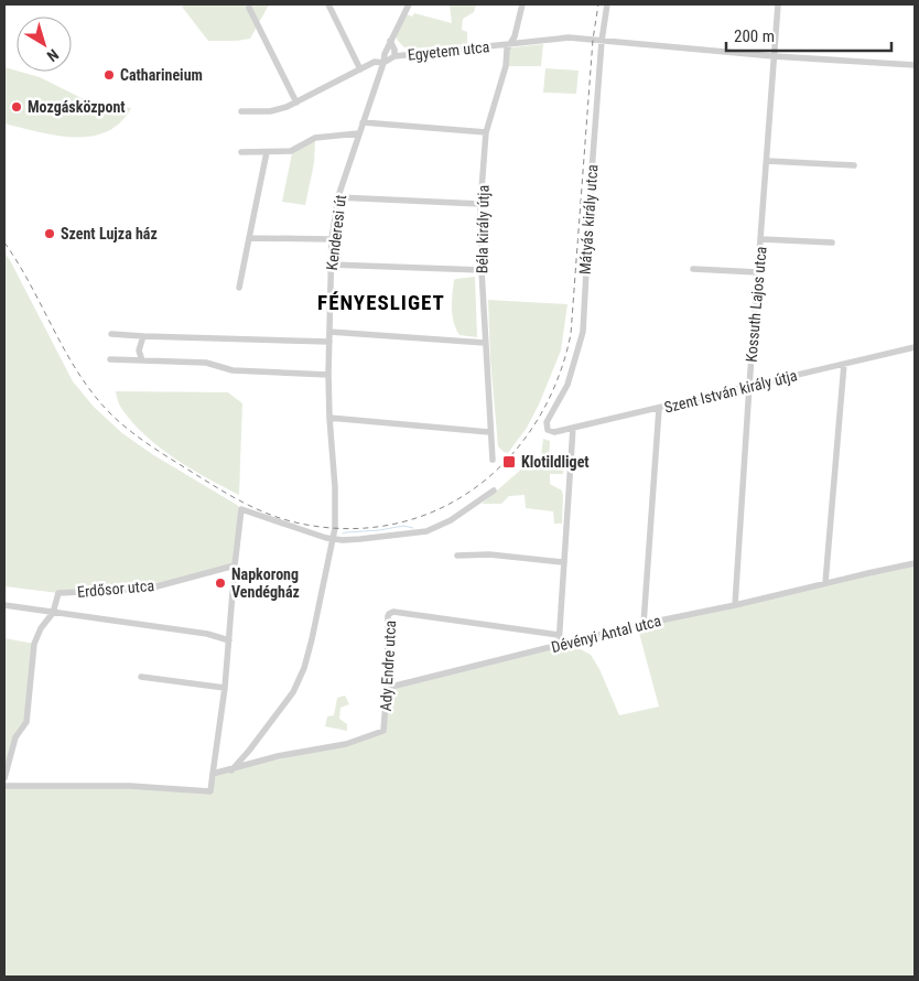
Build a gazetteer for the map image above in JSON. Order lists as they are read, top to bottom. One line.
{"streets":{"street":["Egyetem utca","Mátyás király utca","Béla király útja","Kenderesi út","Kossuth Lajos utca","Szent István király útja","Erdősor utca","Dévényi Antal utca","Ady Endre utca"]},"crossings":[["Egyetem utca","Mátyás király utca"],["Egyetem utca","Béla király útja"],["Egyetem utca","Kenderesi út"],["Egyetem utca","Kossuth Lajos utca"],["Mátyás király utca","Szent István király útja"],["Kenderesi út","Ady Endre utca"],["Kossuth Lajos utca","Szent István király útja"],["Kossuth Lajos utca","Dévényi Antal utca"],["Dévényi Antal utca","Ady Endre utca"]],"districts":["FÉNYESLIGET"],"places":{"other":["Catharineium","Mozgásközpont","Szent Lujza ház","Napkorong Vendégház"],"transit":["Klotildliget"]},"scale_bar":"200 m","north":"bottom right"}
